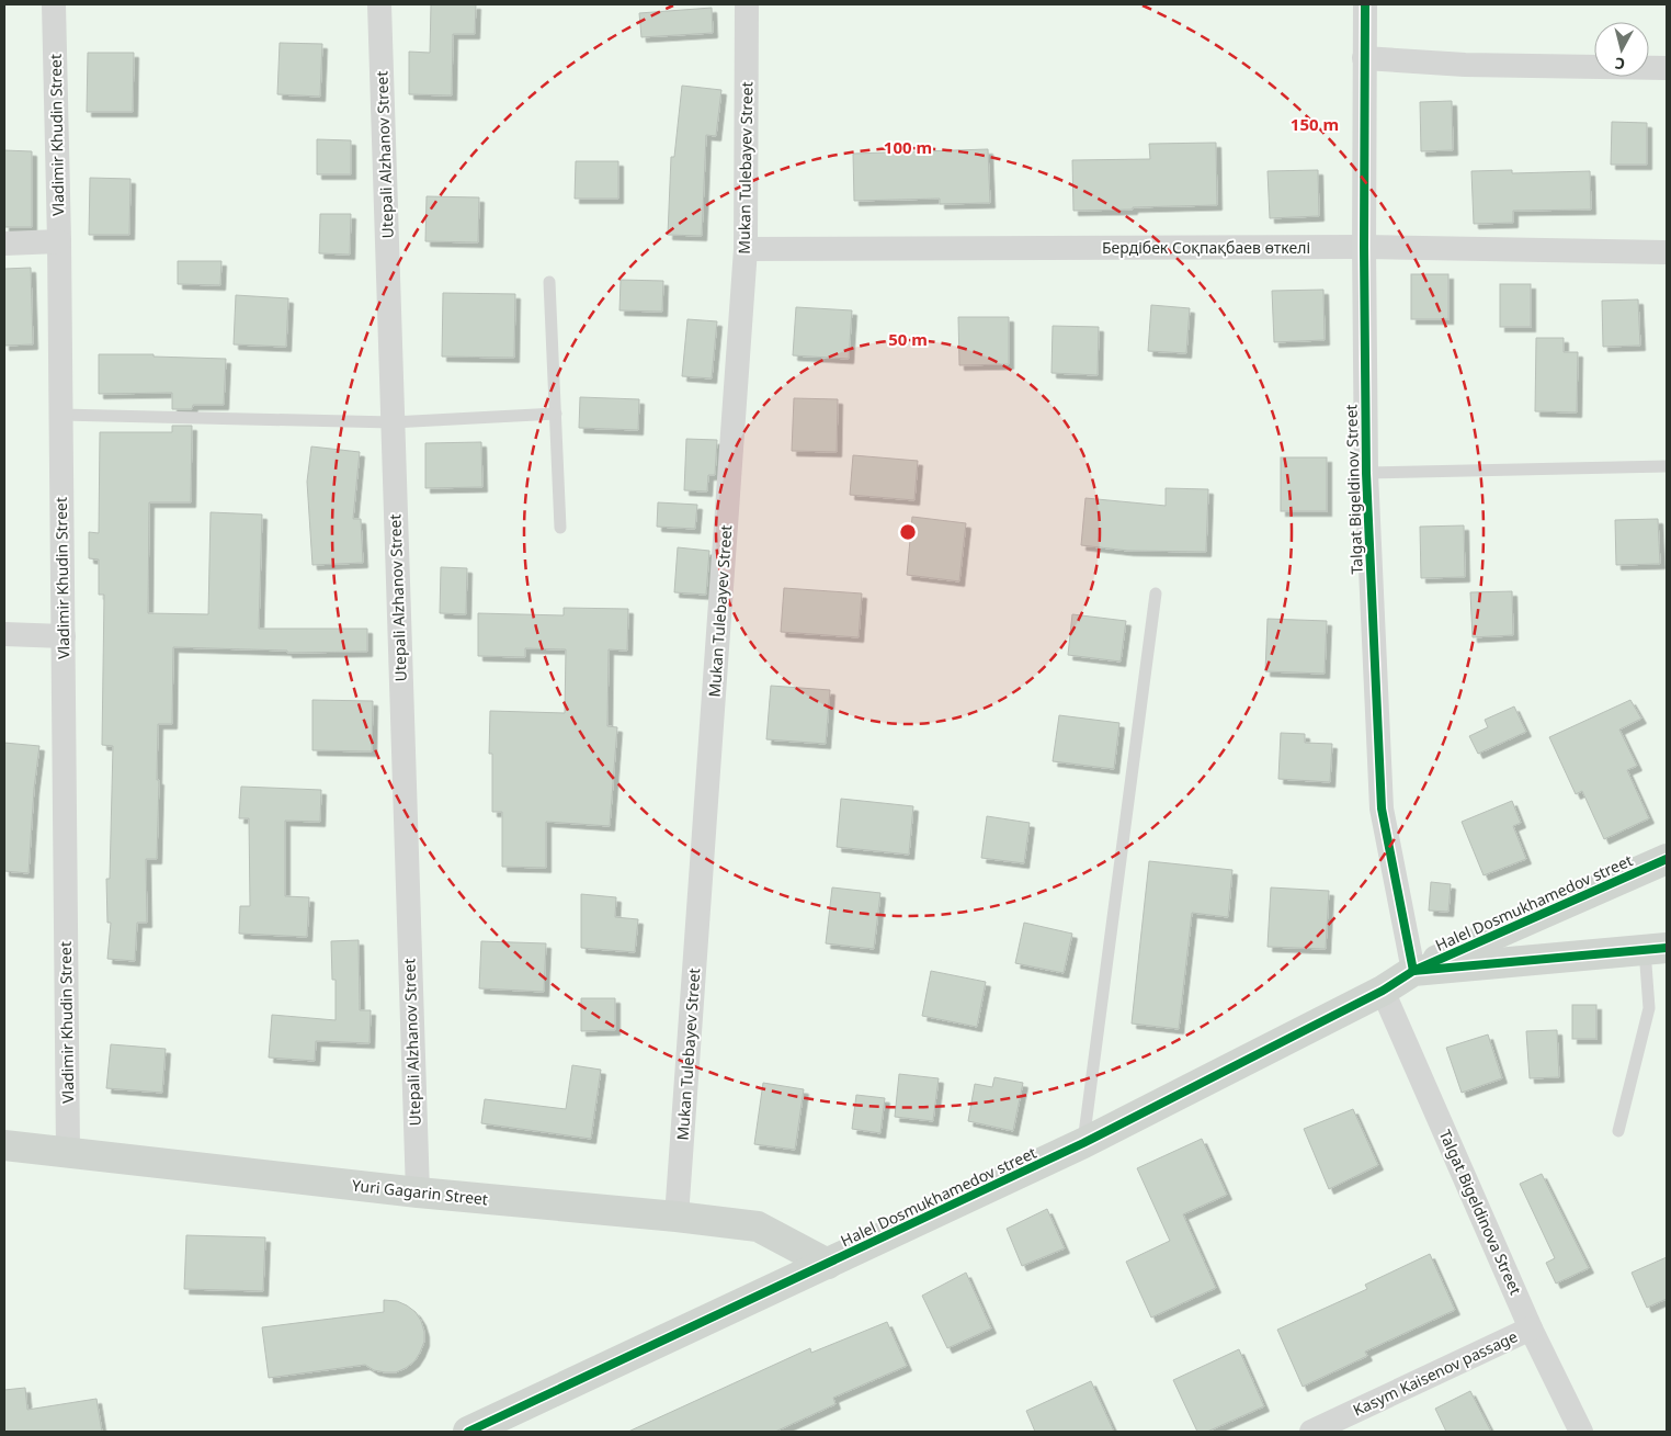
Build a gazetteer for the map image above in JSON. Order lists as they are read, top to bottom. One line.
{"streets":{"street":["Vladimir Khudin Street","Utepali Alzhanov Street","Mukan Tulebayev Street","Бердібек Соқпақбаев өткелі","Talgat Bigeldinov Street","Halel Dosmukhamedov street","Yuri Gagarin Street","Talgat Bigeldinova Street","Kasym Kaisenov passage"]},"crossings":[["Vladimir Khudin Street","Yuri Gagarin Street"],["Utepali Alzhanov Street","Yuri Gagarin Street"],["Mukan Tulebayev Street","Бердібек Соқпақбаев өткелі"],["Mukan Tulebayev Street","Yuri Gagarin Street"],["Бердібек Соқпақбаев өткелі","Talgat Bigeldinov Street"],["Talgat Bigeldinov Street","Halel Dosmukhamedov street"],["Halel Dosmukhamedov street","Yuri Gagarin Street"],["Halel Dosmukhamedov street","Talgat Bigeldinova Street"],["Talgat Bigeldinova Street","Kasym Kaisenov passage"]],"north":"bottom","rings":["150 m","100 m","50 m"]}
